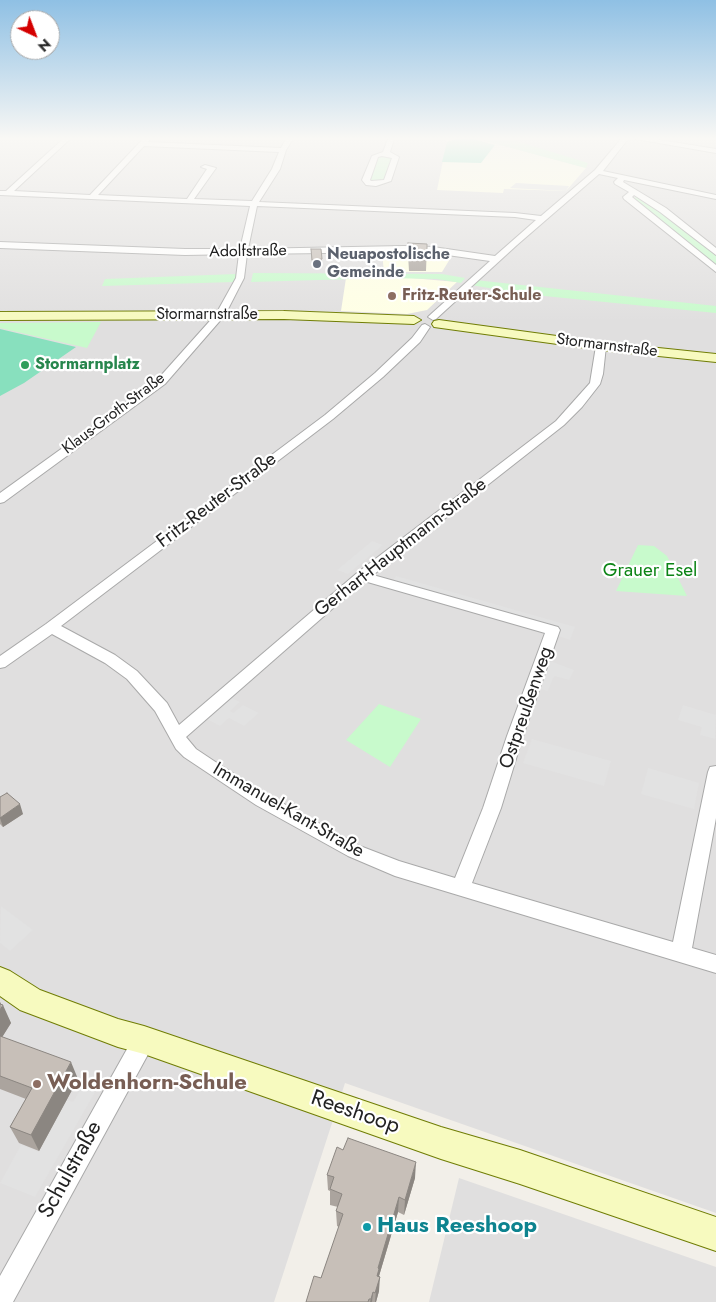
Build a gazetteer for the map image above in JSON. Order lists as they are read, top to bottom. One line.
{"streets":{"street":["Adolfstraße","Stormarnstraße","Klaus-Groth-Straße","Fritz-Reuter-Straße","Gerhart-Hauptmann-Straße","Ostpreußenweg","Immanuel-Kant-Straße","Reeshoop","Schulstraße"]},"crossings":[["Adolfstraße","Klaus-Groth-Straße"],["Adolfstraße","Fritz-Reuter-Straße"],["Stormarnstraße","Klaus-Groth-Straße"],["Stormarnstraße","Fritz-Reuter-Straße"],["Stormarnstraße","Gerhart-Hauptmann-Straße"],["Fritz-Reuter-Straße","Immanuel-Kant-Straße"],["Gerhart-Hauptmann-Straße","Ostpreußenweg"],["Gerhart-Hauptmann-Straße","Immanuel-Kant-Straße"],["Ostpreußenweg","Immanuel-Kant-Straße"],["Reeshoop","Schulstraße"]],"parks":["Grauer Esel"],"places":["Neuapostolische Gemeinde","Fritz-Reuter-Schule","Stormarnplatz","Woldenhorn-Schule","Haus Reeshoop"],"north":"bottom right"}
